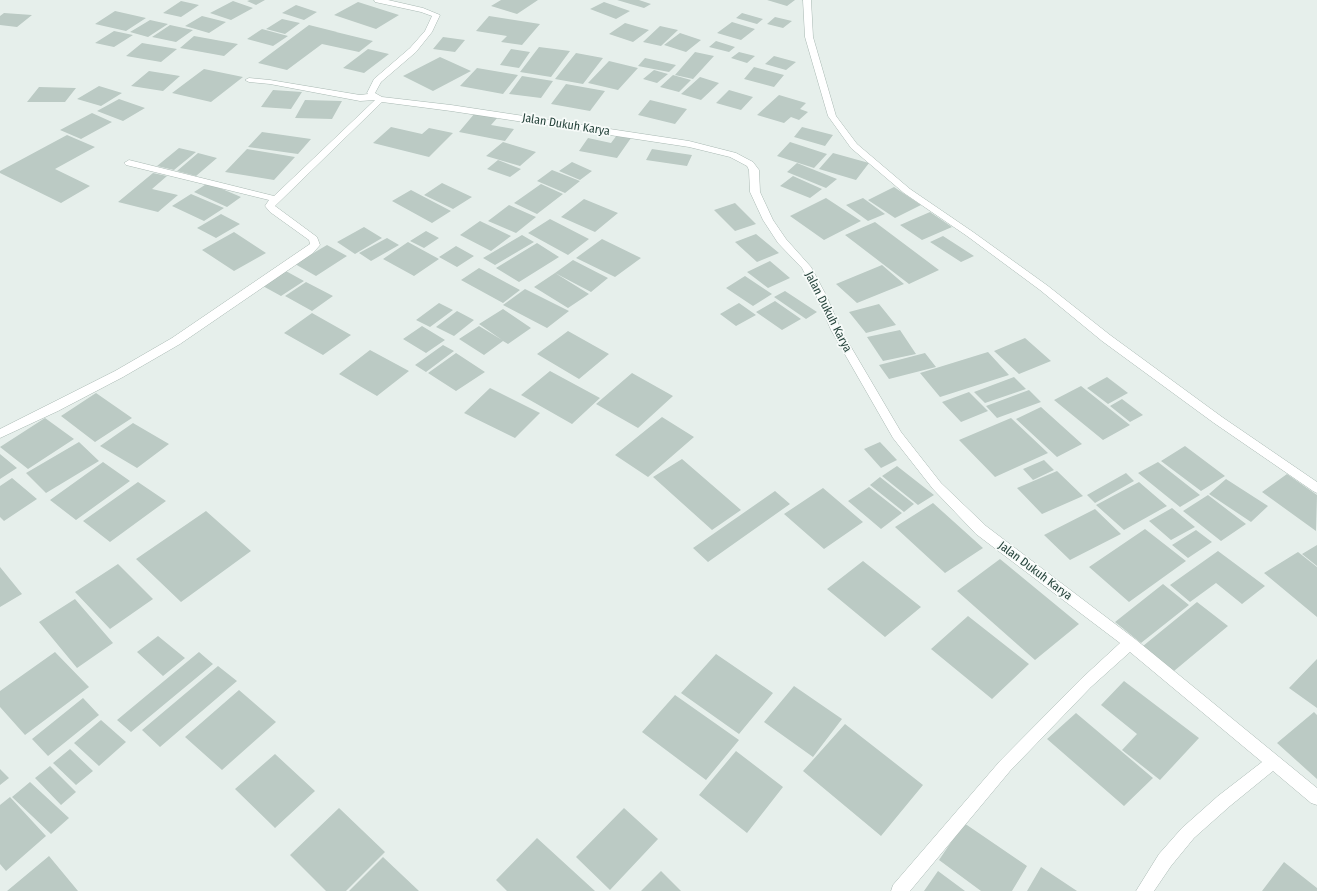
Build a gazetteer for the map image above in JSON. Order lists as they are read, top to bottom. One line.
{"streets":{"street":["Jalan Dukuh Karya"]}}
